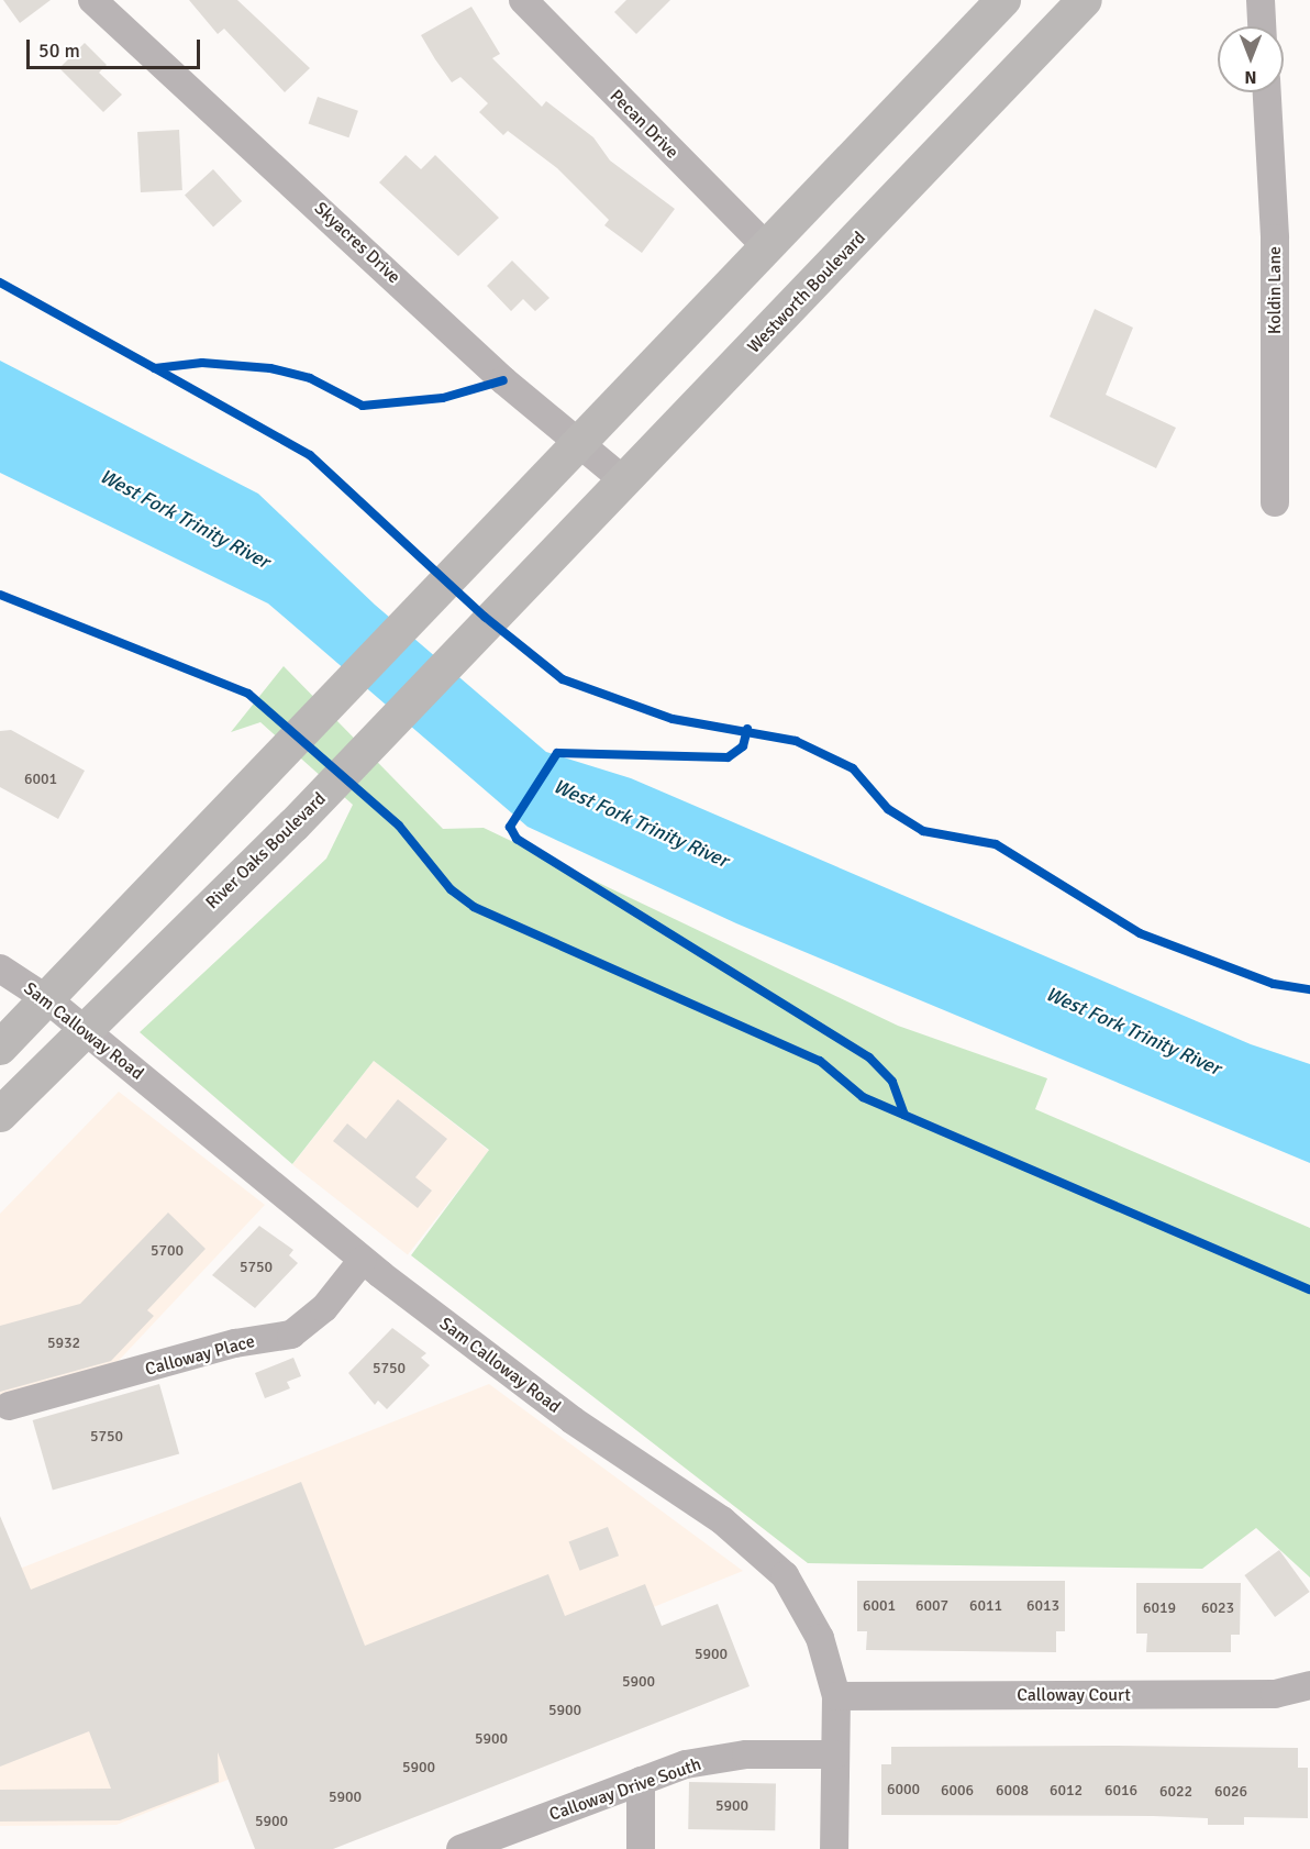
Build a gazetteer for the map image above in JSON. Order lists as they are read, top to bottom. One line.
{"streets":{"main road":["Westworth Boulevard","River Oaks Boulevard"],"street":["Pecan Drive","Skyacres Drive","Koldin Lane","Sam Calloway Road","Calloway Place","Calloway Court","Calloway Drive South"]},"crossings":[["Skyacres Drive","Westworth Boulevard"],["Westworth Boulevard","River Oaks Boulevard"],["River Oaks Boulevard","Sam Calloway Road"],["Sam Calloway Road","Calloway Place"],["Sam Calloway Road","Calloway Court"],["Sam Calloway Road","Calloway Drive South"]],"water":["West Fork Trinity River"],"house_numbers":["6001","5700","5750","5932","5750","5750","6001","6007","6011","6013","6019","6023","5900","5900","5900","5900","5900","6000","6006","6008","6012","6016","6022","6026","5900","5900","5900"],"scale_bar":"50 m","north":"bottom"}
